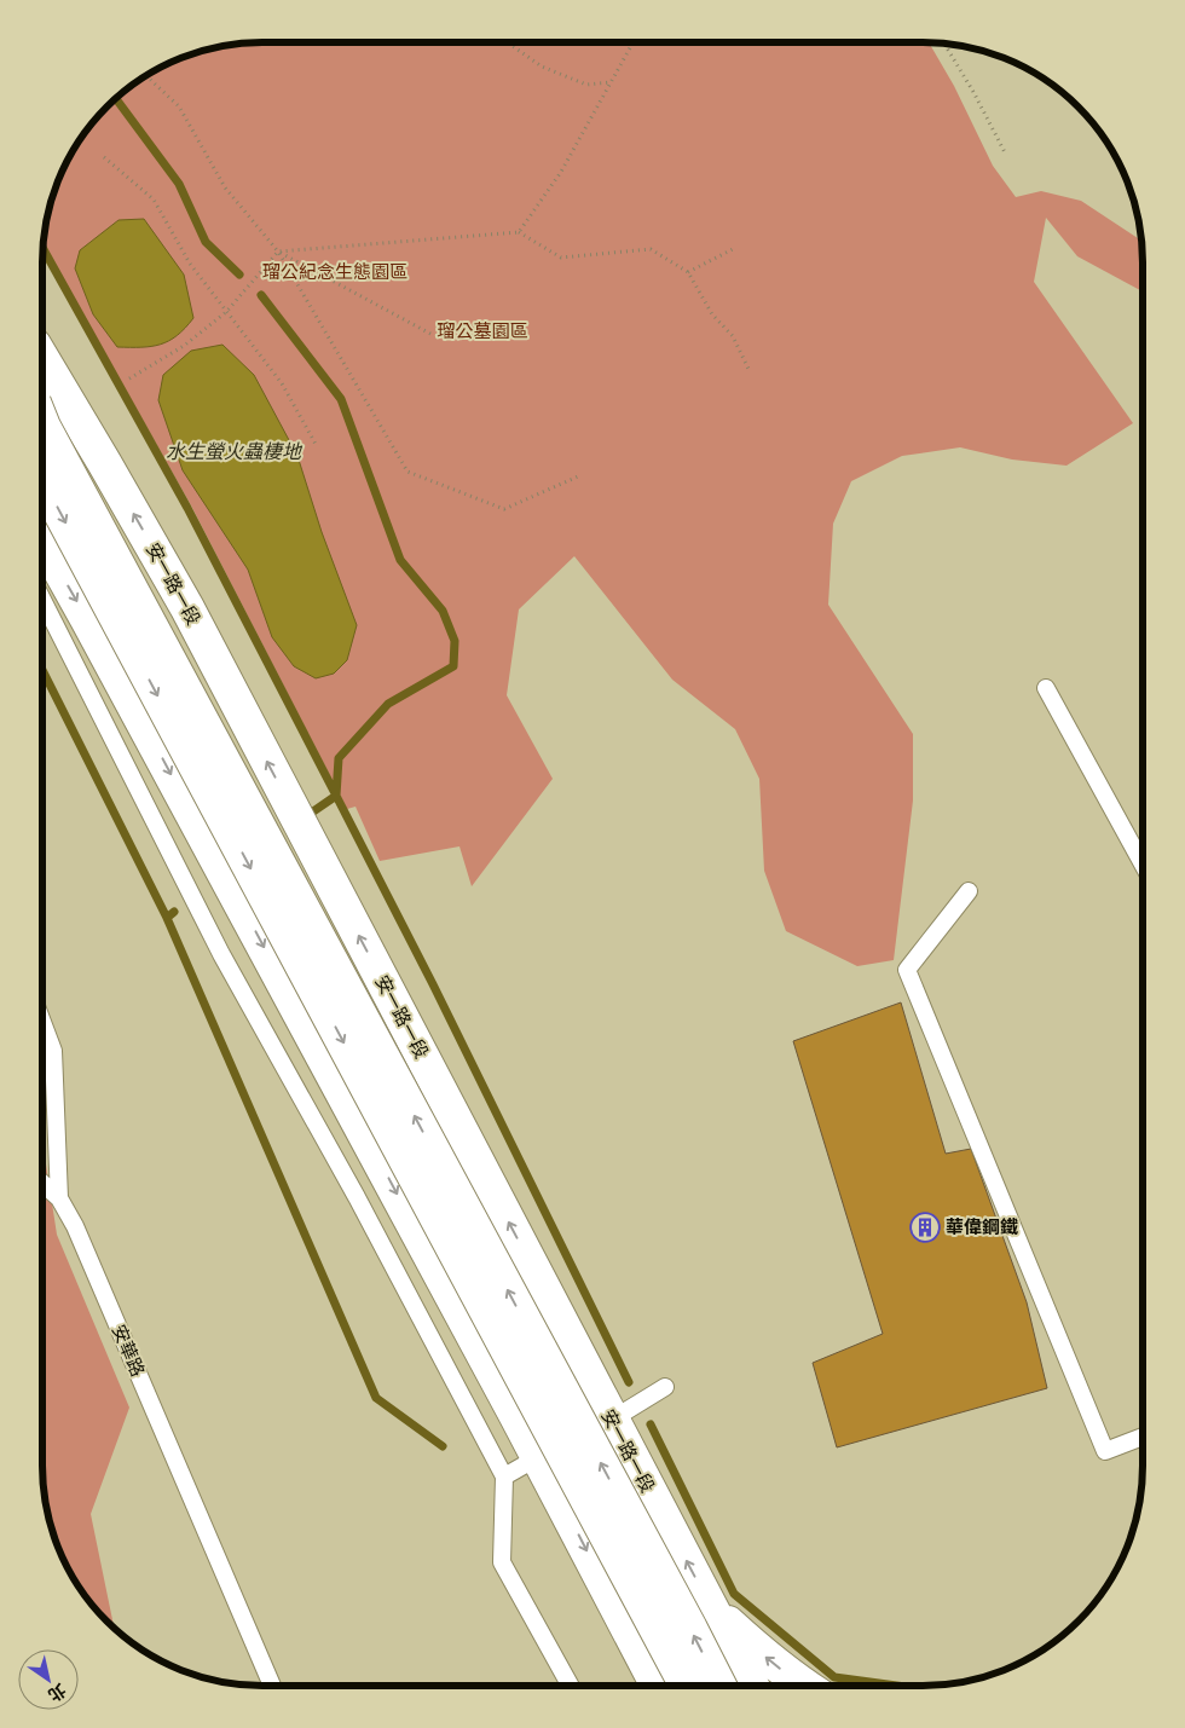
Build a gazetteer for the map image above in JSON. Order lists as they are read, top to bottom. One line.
{"streets":{"main road":["安一路一段"],"lane":["安華路"]},"water":["水生螢火蟲棲地"],"parks":["瑠公紀念生態園區","瑠公墓園區"],"places":{"building":["華偉鋼鐵"]},"north":"bottom right"}
